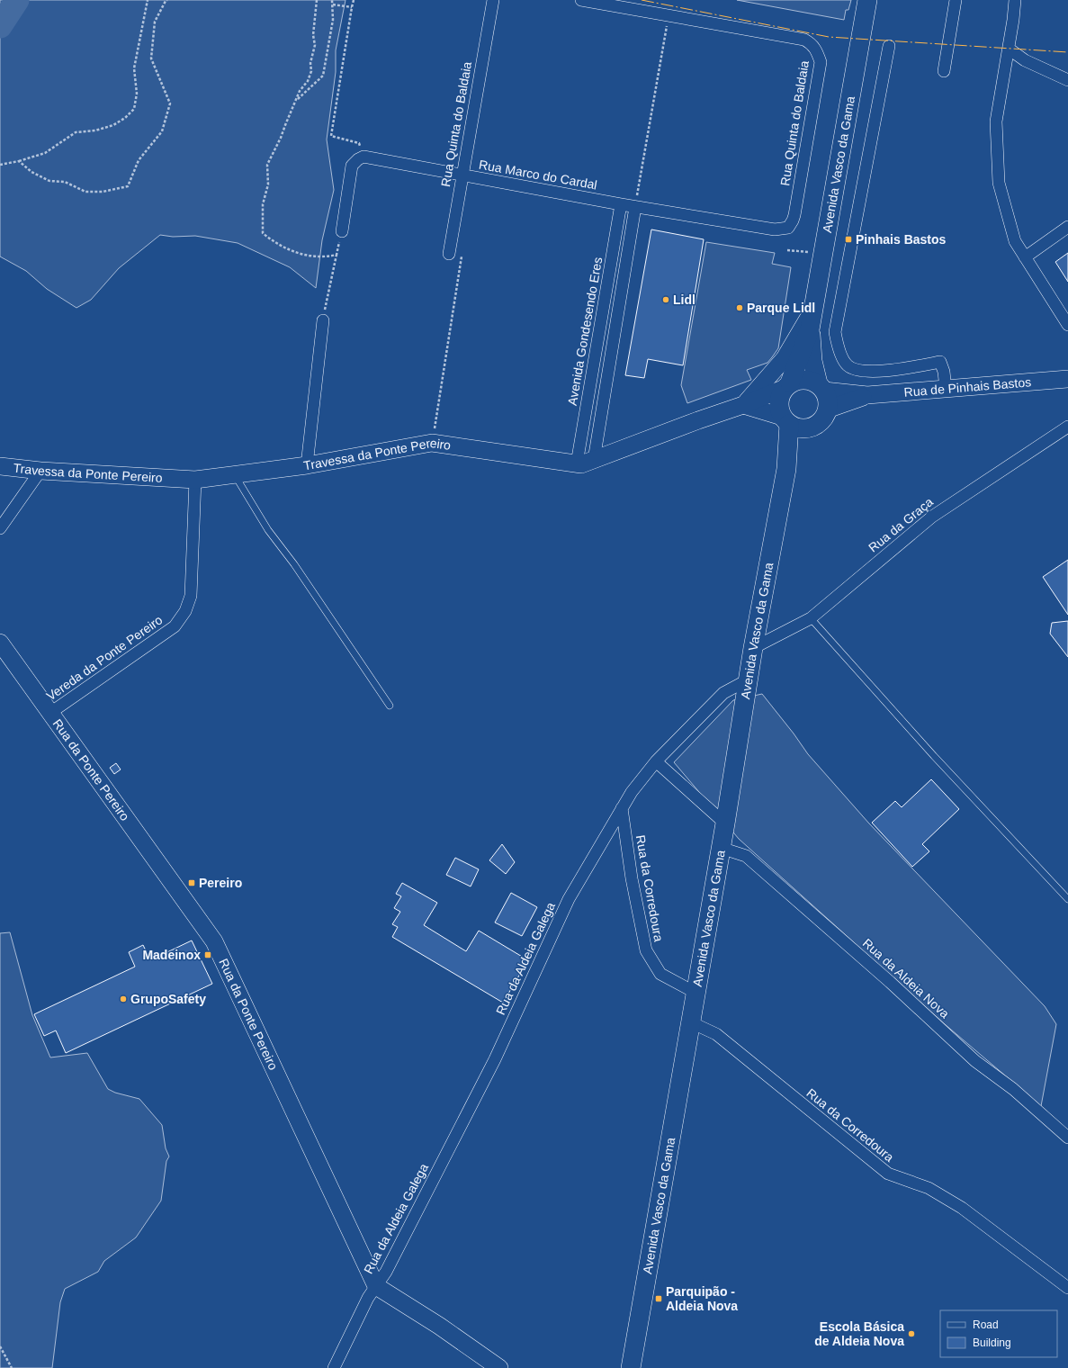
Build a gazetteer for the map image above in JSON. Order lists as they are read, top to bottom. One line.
{"streets":{"main road":["Avenida Vasco da Gama"],"street":["Rua Quinta do Baldaia","Rua Marco do Cardal","Avenida Gondesendo Eres","Rua de Pinhais Bastos","Travessa da Ponte Pereiro","Rua da Graça","Vereda da Ponte Pereiro","Rua da Ponte Pereiro","Rua da Corredoura","Rua da Aldeia Galega","Rua da Aldeia Nova"]},"crossings":[["Rua Quinta do Baldaia","Rua Marco do Cardal"],["Avenida Vasco da Gama","Rua de Pinhais Bastos"],["Avenida Vasco da Gama","Travessa da Ponte Pereiro"],["Avenida Vasco da Gama","Rua da Graça"],["Avenida Vasco da Gama","Rua da Corredoura"],["Avenida Vasco da Gama","Rua da Aldeia Galega"],["Avenida Vasco da Gama","Rua da Aldeia Nova"],["Rua Marco do Cardal","Avenida Gondesendo Eres"],["Avenida Gondesendo Eres","Travessa da Ponte Pereiro"],["Rua de Pinhais Bastos","Travessa da Ponte Pereiro"],["Travessa da Ponte Pereiro","Vereda da Ponte Pereiro"],["Vereda da Ponte Pereiro","Rua da Ponte Pereiro"],["Rua da Ponte Pereiro","Rua da Aldeia Galega"],["Rua da Corredoura","Rua da Aldeia Galega"]],"places":{"transit":["Pinhais Bastos","Pereiro","Madeinox","Parquipão - Aldeia Nova"],"other":["Lidl","Parque Lidl","GrupoSafety","Escola Básica de Aldeia Nova"]},"legend":["Road","Building"]}
